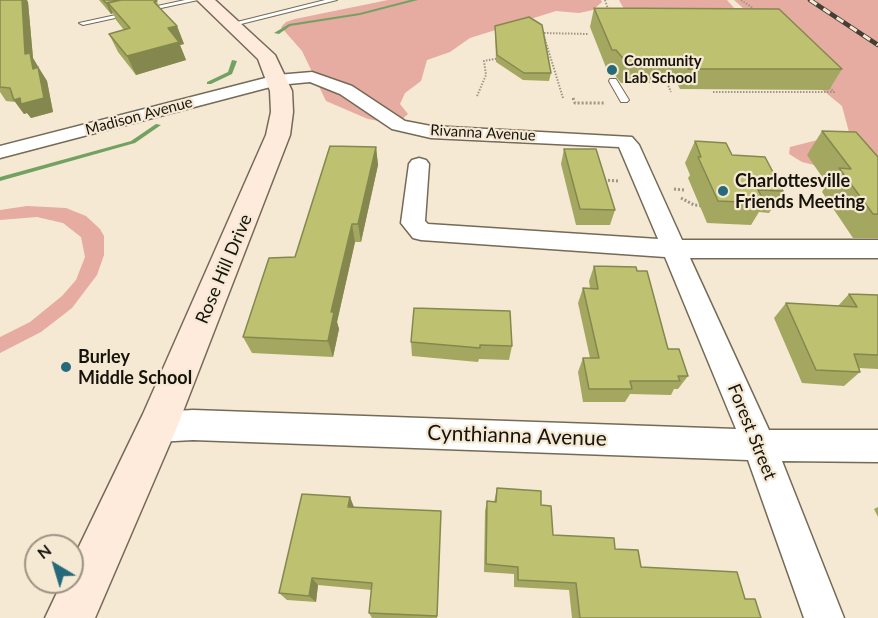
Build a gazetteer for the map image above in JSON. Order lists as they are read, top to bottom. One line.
{"streets":{"street":["Madison Avenue","Rivanna Avenue","Rose Hill Drive","Forest Street","Cynthianna Avenue"]},"crossings":[["Madison Avenue","Rivanna Avenue"],["Madison Avenue","Rose Hill Drive"],["Rivanna Avenue","Rose Hill Drive"],["Rivanna Avenue","Forest Street"],["Rose Hill Drive","Cynthianna Avenue"],["Forest Street","Cynthianna Avenue"]],"places":["Community Lab School","Charlottesville Friends Meeting","Burley Middle School"],"north":"top left"}
